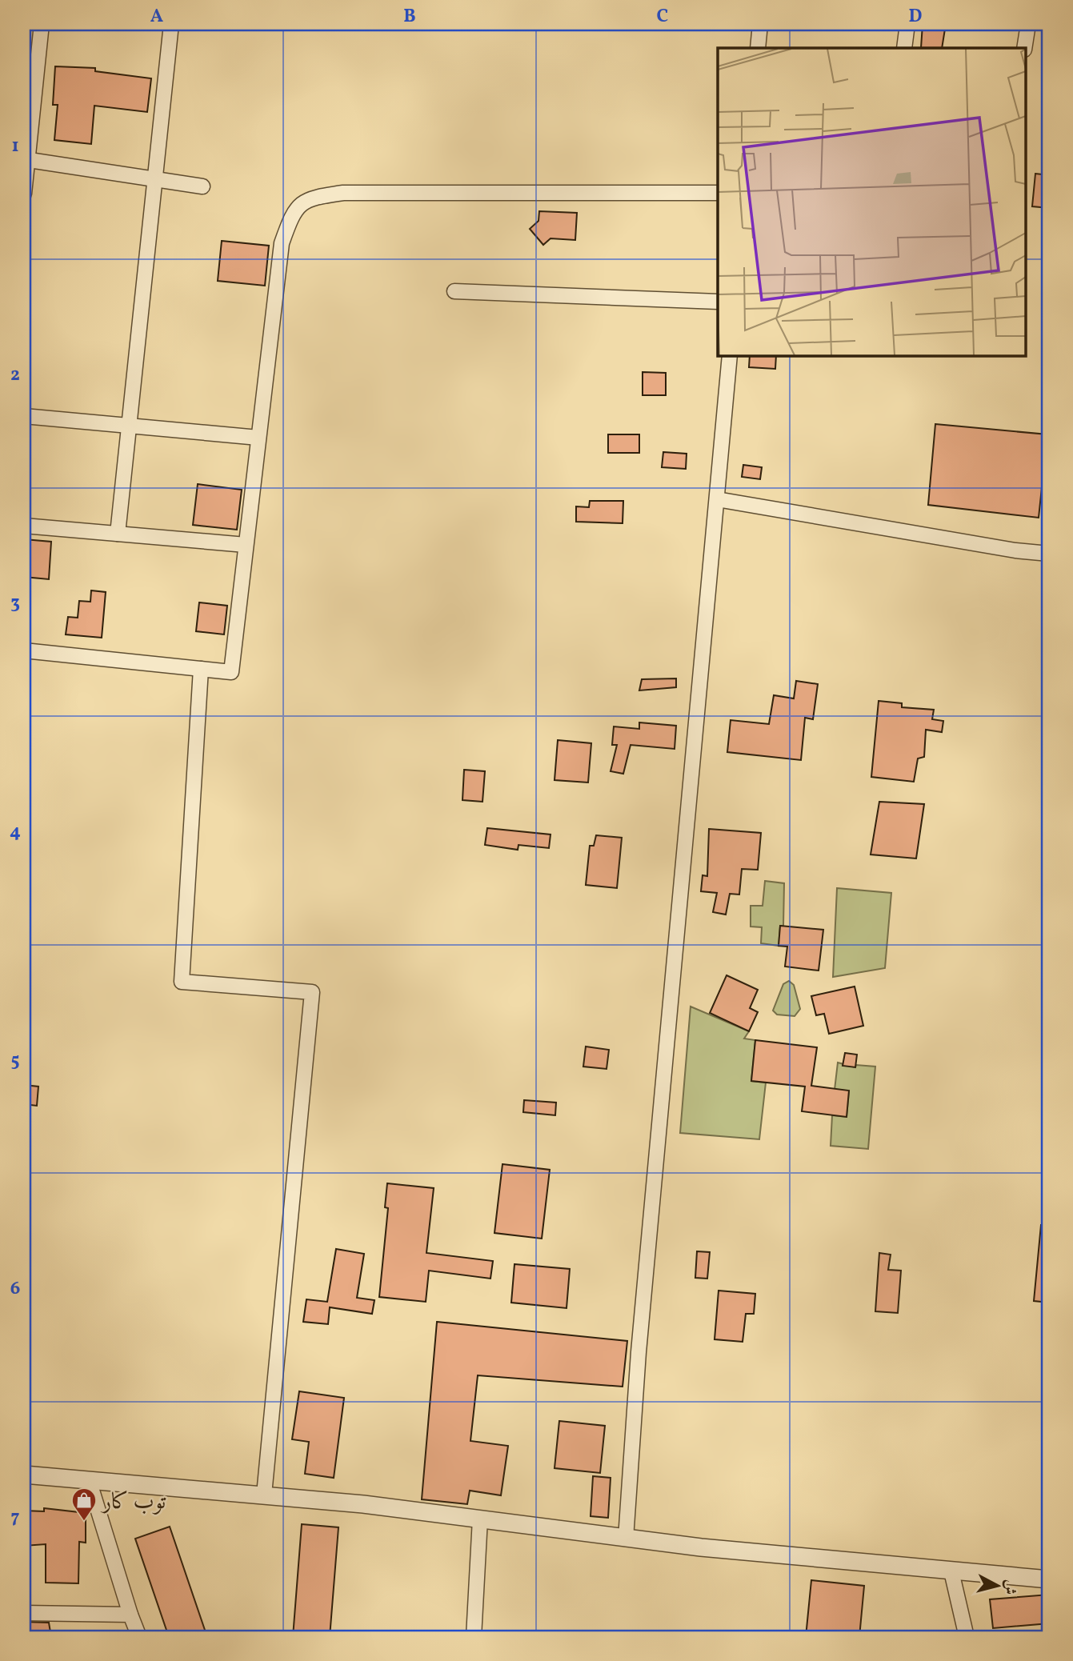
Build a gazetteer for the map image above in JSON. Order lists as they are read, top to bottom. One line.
{"places":{"shop":["توب كار"]},"north":"right","grid":{"columns":["A","B","C","D"],"rows":["1","2","3","4","5","6","7"]}}
